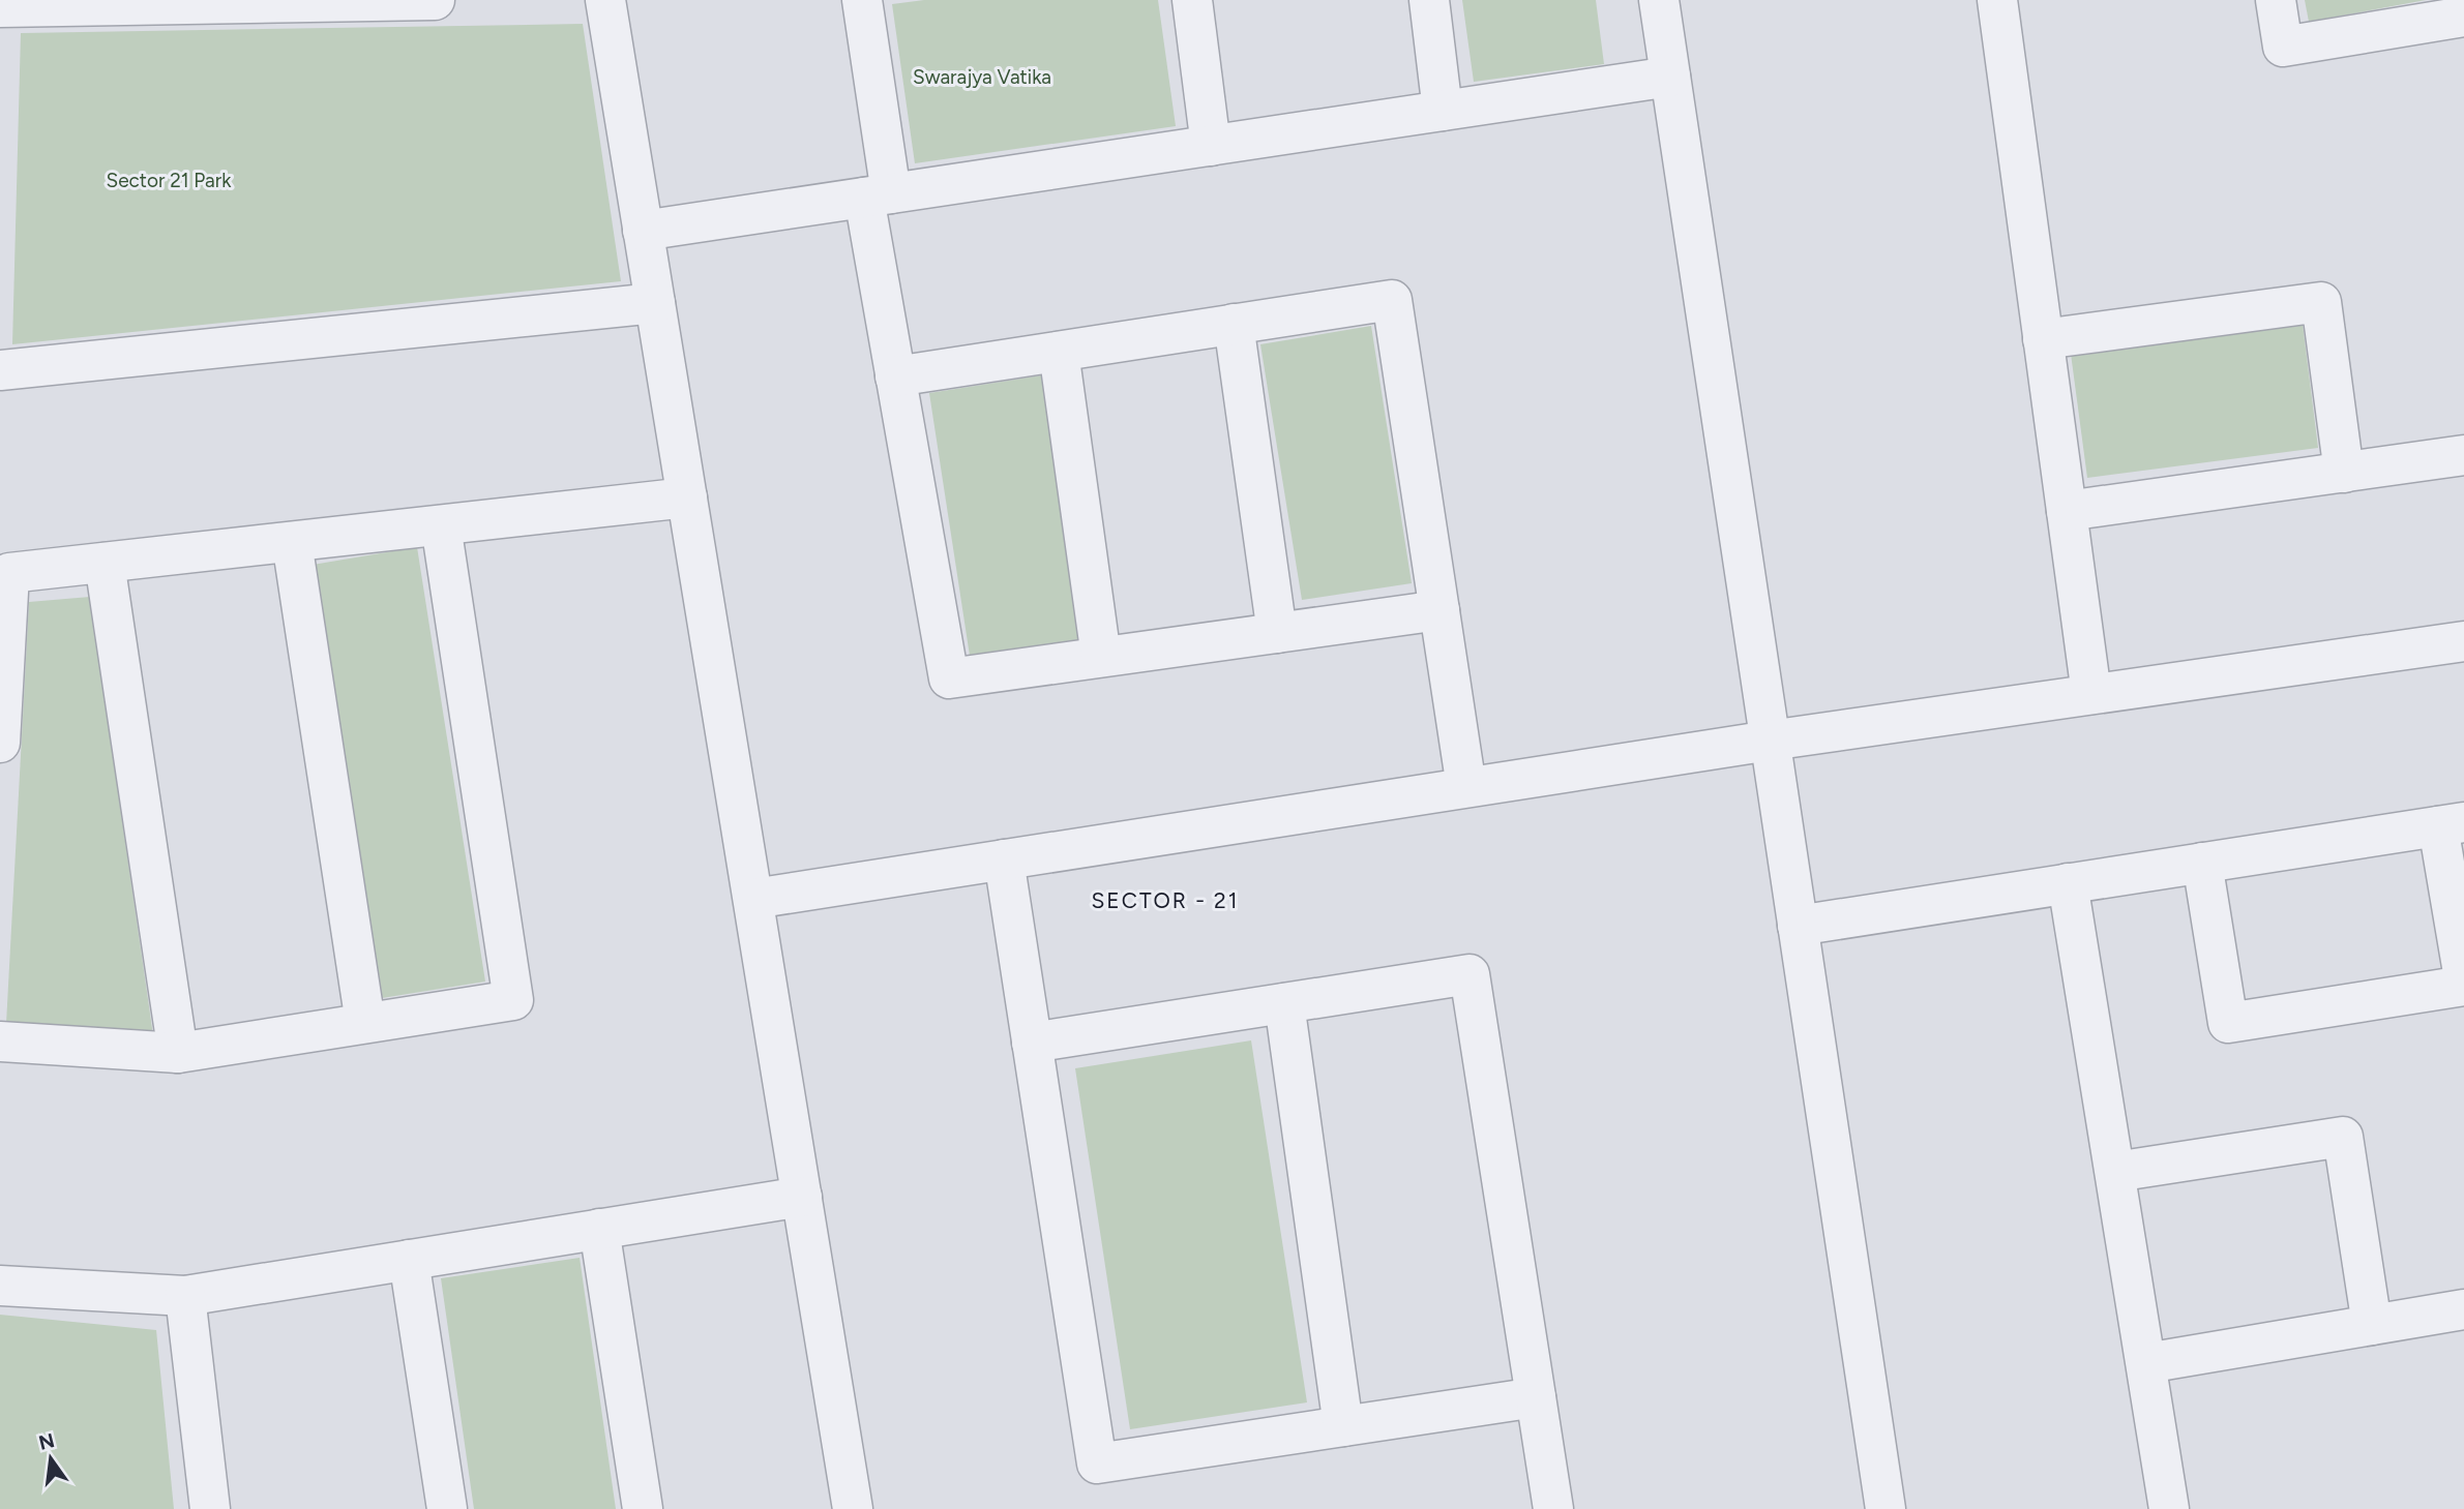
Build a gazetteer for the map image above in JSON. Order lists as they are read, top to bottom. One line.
{"districts":["SECTOR - 21"],"parks":["Swarajya Vatika","Sector 21 Park"],"north":"top"}
